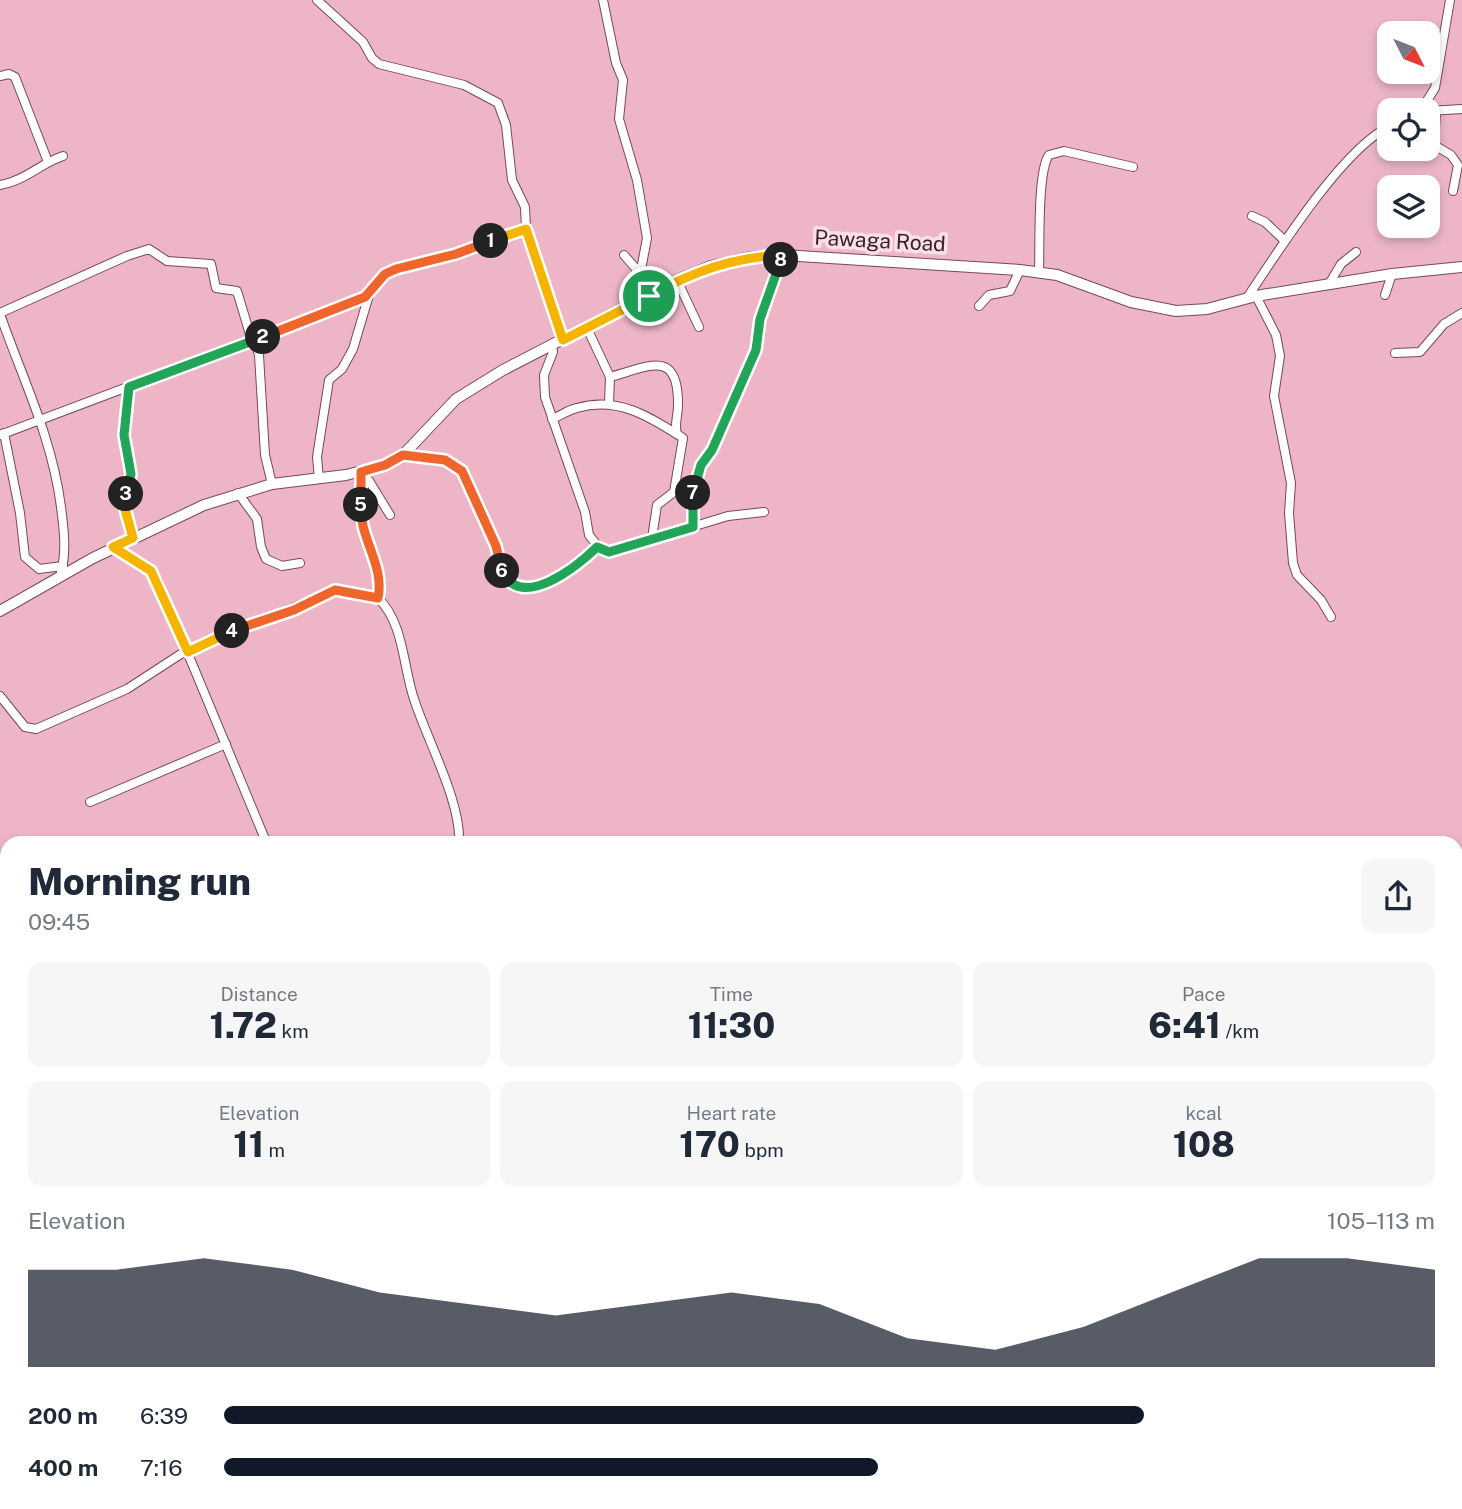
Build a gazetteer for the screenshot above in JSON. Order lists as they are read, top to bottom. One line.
{"streets":{"main road":["Pawaga Road"]},"north":"bottom right","page":{"pins":["1","8","2","7","3","5","6","4"],"heading":["Morning run","09:45"],"stats":[["Distance","1.72 km"],["Time","11:30"],["Pace","6:41 /km"],["Elevation","11 m"],["Heart rate","170 bpm"],["kcal","108"]],"chart":["Elevation","105–113 m"],"list":[{"name":"200 m","note":"6:39"},{"name":"400 m","note":"7:16"}]}}
